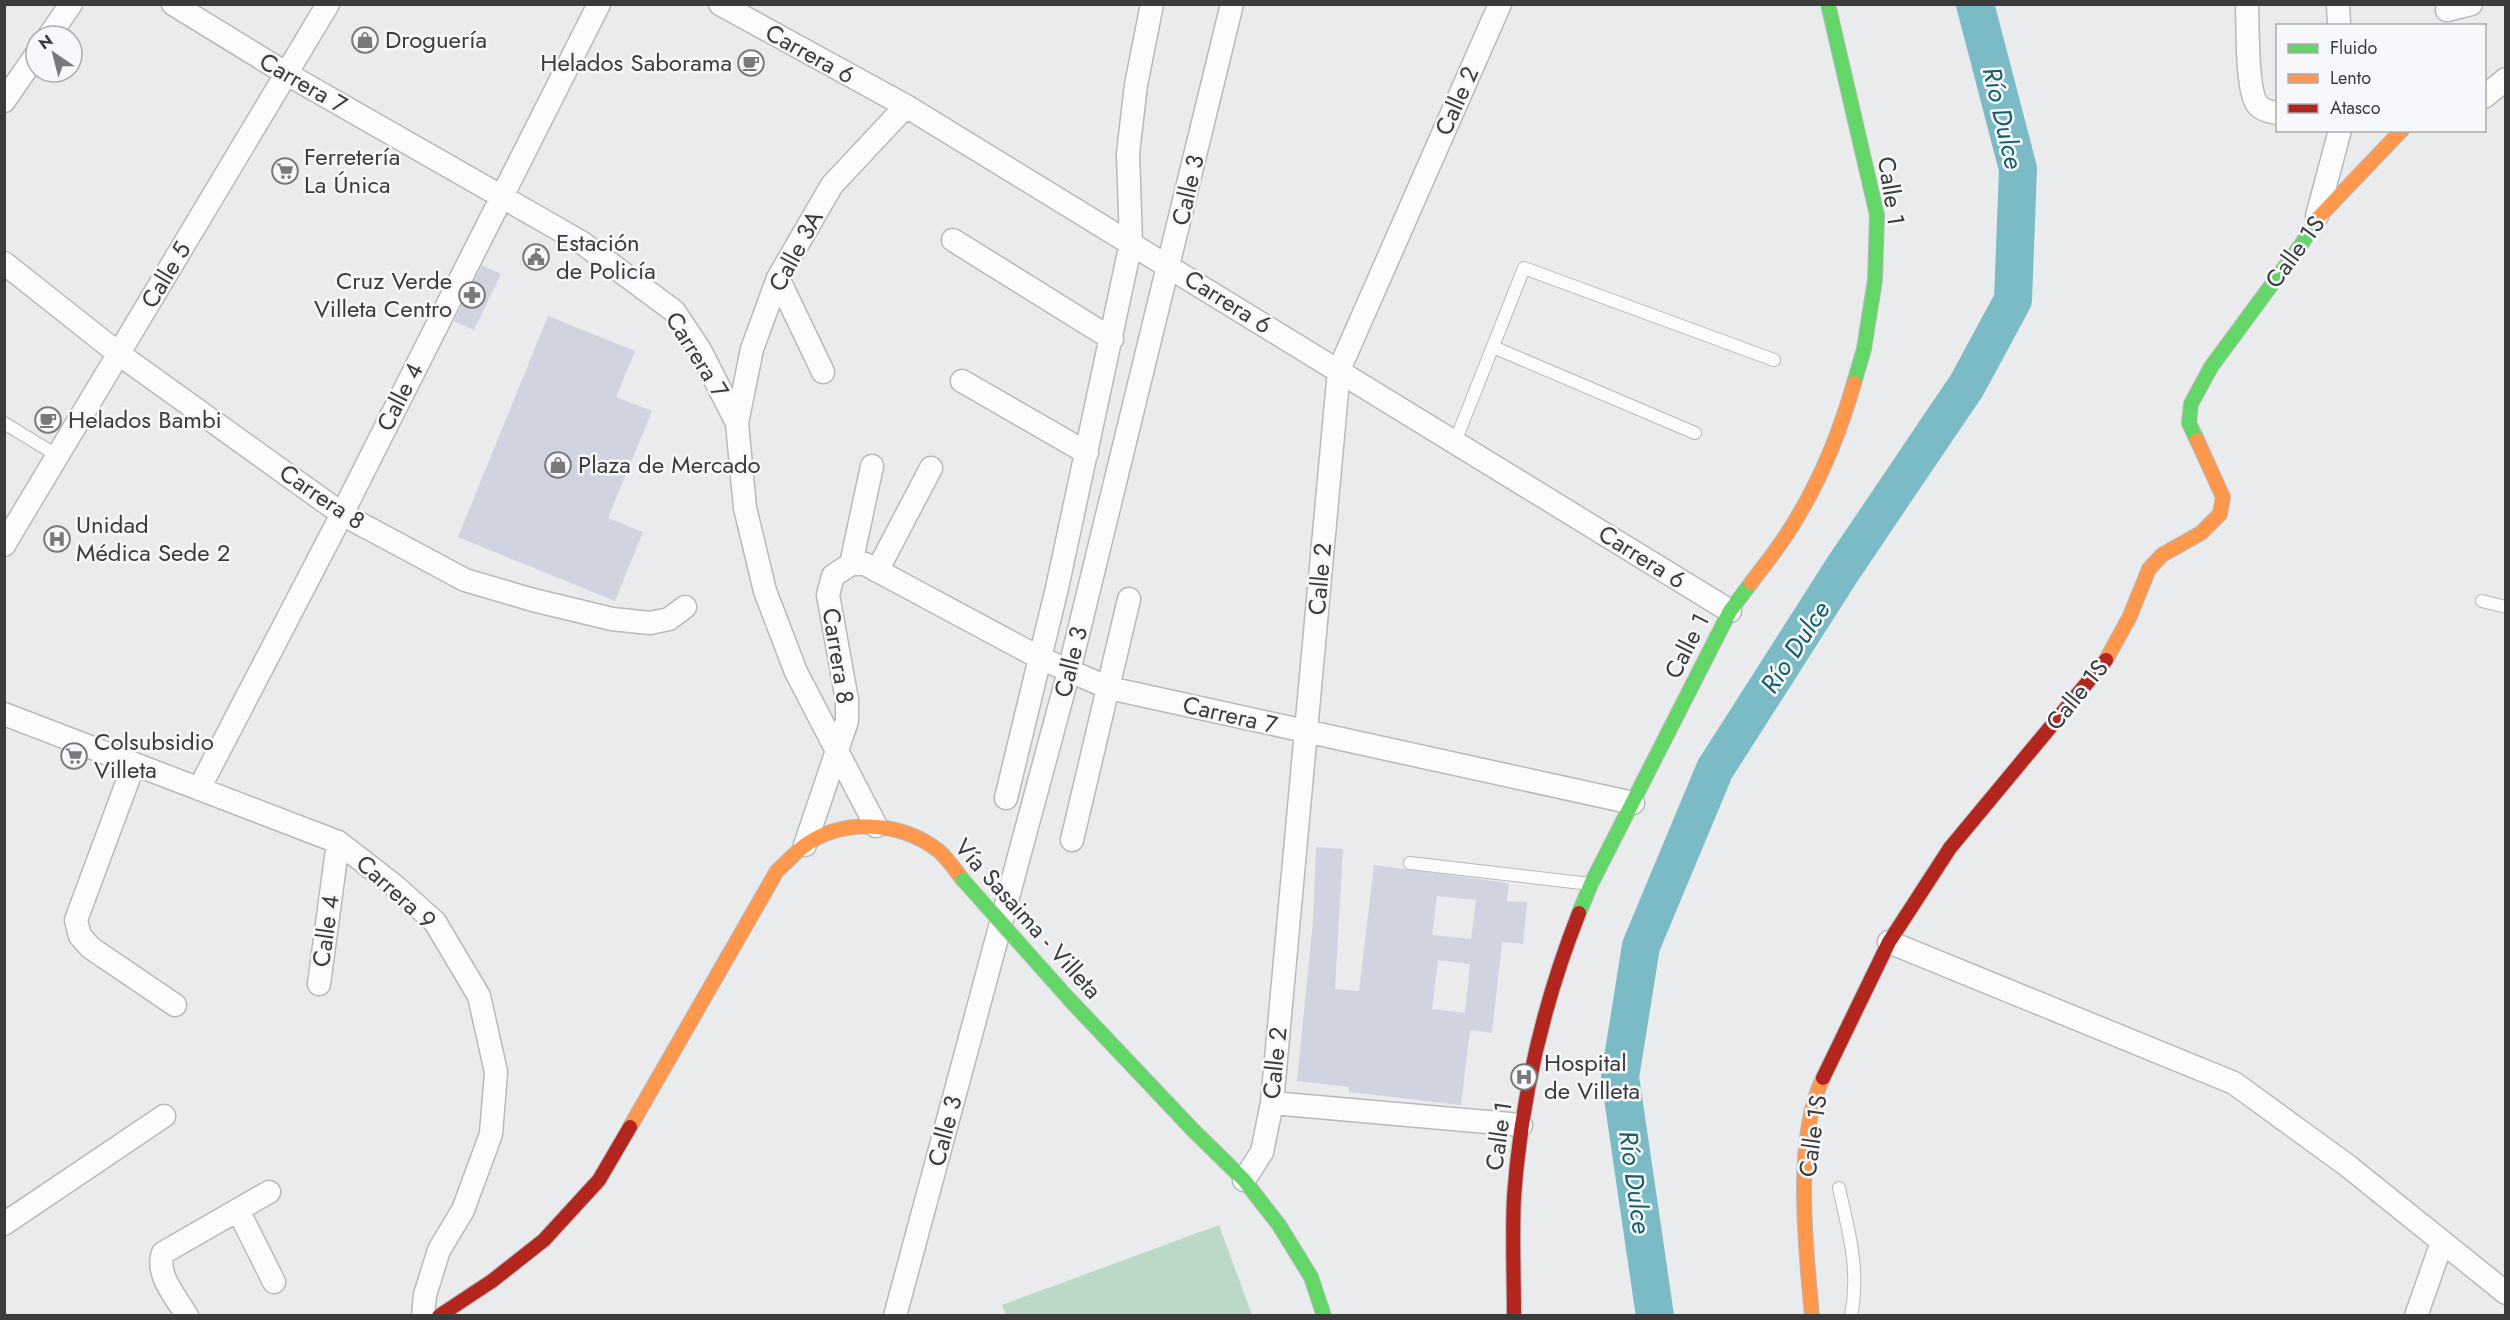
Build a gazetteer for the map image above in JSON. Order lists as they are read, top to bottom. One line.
{"streets":{"street":["Carrera 6","Carrera 7","Calle 2","Calle 3","Calle 1","Calle 3A","Calle 1S","Calle 5","Calle 4","Carrera 8","Carrera 9","Vía Sasaima - Villeta"]},"crossings":[["Carrera 6","Calle 2"],["Carrera 6","Calle 3"],["Carrera 6","Calle 1"],["Carrera 6","Calle 3A"],["Carrera 7","Calle 2"],["Carrera 7","Calle 3"],["Carrera 7","Calle 1"],["Carrera 7","Calle 3A"],["Carrera 7","Calle 5"],["Carrera 7","Calle 4"],["Carrera 7","Carrera 8"],["Carrera 7","Vía Sasaima - Villeta"],["Calle 2","Vía Sasaima - Villeta"],["Calle 5","Carrera 8"],["Calle 4","Carrera 8"],["Calle 4","Carrera 9"]],"water":["Río Dulce"],"places":{"shop":["Droguería","Plaza de Mercado"],"cafe":["Helados Saborama","Helados Bambi"],"supermarket":["Ferretería La Única","Colsubsidio Villeta"],"public building":["Estación de Policía"],"pharmacy":["Cruz Verde Villeta Centro"],"hospital":["Unidad Médica Sede 2","Hospital de Villeta"]},"legend":["Fluido","Lento","Atasco"],"north":"top left"}
